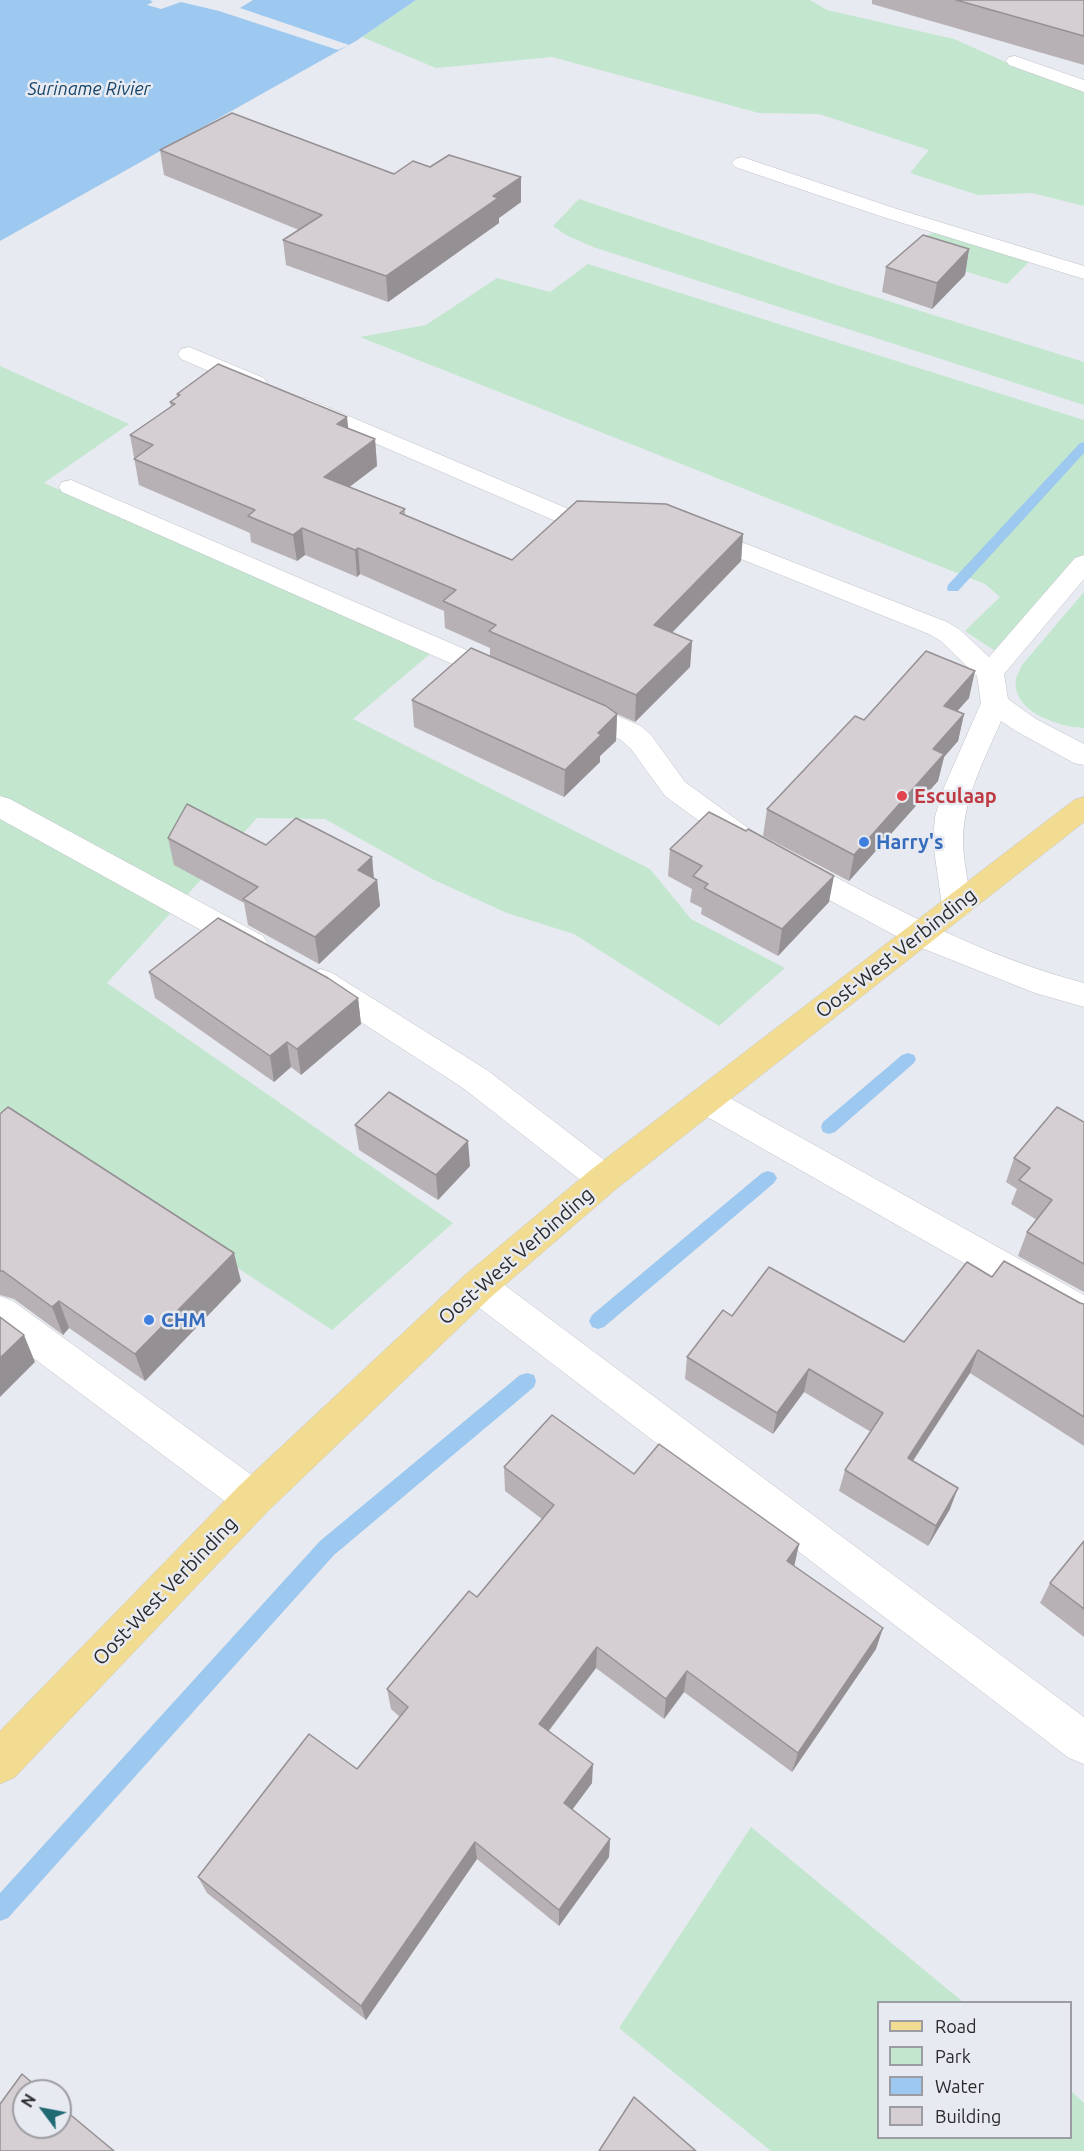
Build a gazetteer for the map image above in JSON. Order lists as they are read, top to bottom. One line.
{"streets":{"main road":["Oost-West Verbinding"]},"water":["Suriname Rivier"],"places":["Esculaap","Harry's","CHM"],"legend":["Road","Park","Water","Building"],"north":"top left"}
